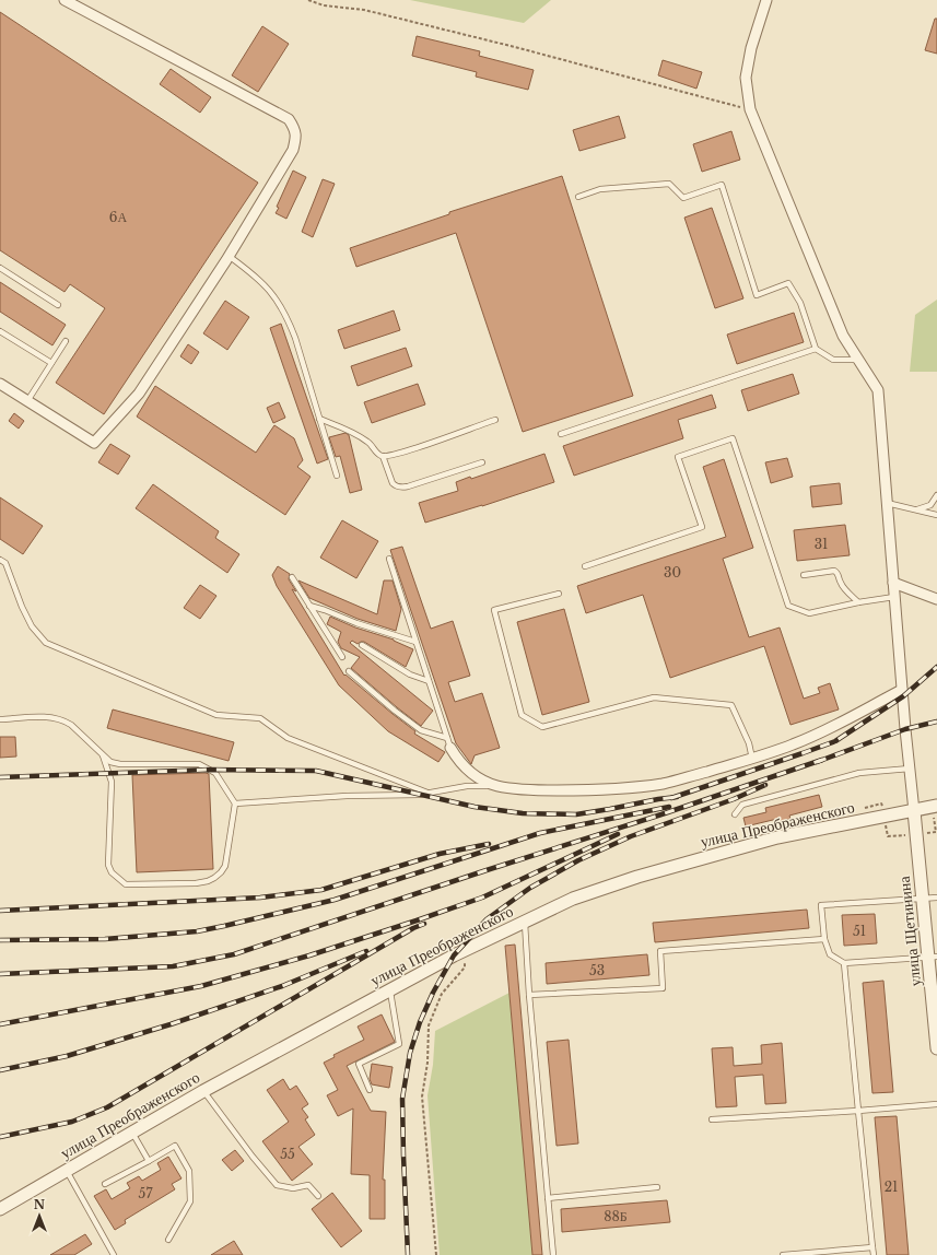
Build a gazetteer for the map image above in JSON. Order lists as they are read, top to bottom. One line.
{"streets":{"street":["улица Преображенского","улица Щетинина"]},"crossings":[["улица Преображенского","улица Щетинина"]],"house_numbers":["6А","31","30","51","53","55","21","57","88Б"],"north":"top"}
